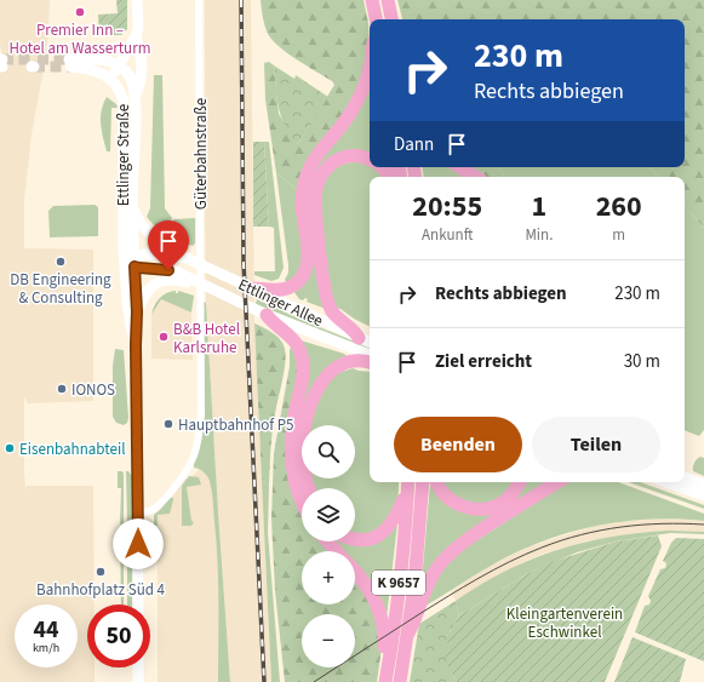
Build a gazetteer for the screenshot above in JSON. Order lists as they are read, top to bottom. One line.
{"streets":{"highway":["K 9657"],"main road":["Ettlinger Straße","Ettlinger Allee"],"street":["Güterbahnstraße"]},"crossings":[["Ettlinger Straße","Ettlinger Allee"]],"parks":["Kleingartenverein Eschwinkel"],"places":["Premier Inn – Hotel am Wasserturm","DB Engineering & Consulting","B&B Hotel Karlsruhe","IONOS","Hauptbahnhof P5","Eisenbahnabteil","Bahnhofplatz Süd 4"],"page":{"turn":["230 m","Rechts abbiegen"],"then":"Dann","eta":["20:55","Ankunft","1","Min.","260","m"],"list":[{"name":"Rechts abbiegen","value":"230 m"},{"name":"Ziel erreicht","value":"30 m"}],"buttons":["Beenden","Teilen"],"map_buttons":["+","−"],"speed":"44 km/h","limit":"50"}}
